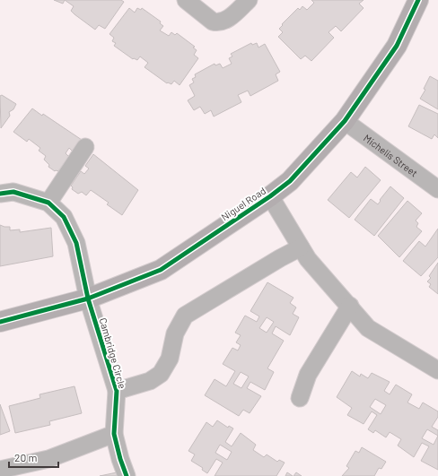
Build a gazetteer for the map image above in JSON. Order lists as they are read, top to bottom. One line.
{"streets":{"main road":["Niguel Road"],"street":["Michelis Street","Cambridge Circle"]},"crossings":[["Michelis Street","Niguel Road"],["Niguel Road","Cambridge Circle"]],"scale_bar":"20 m"}
